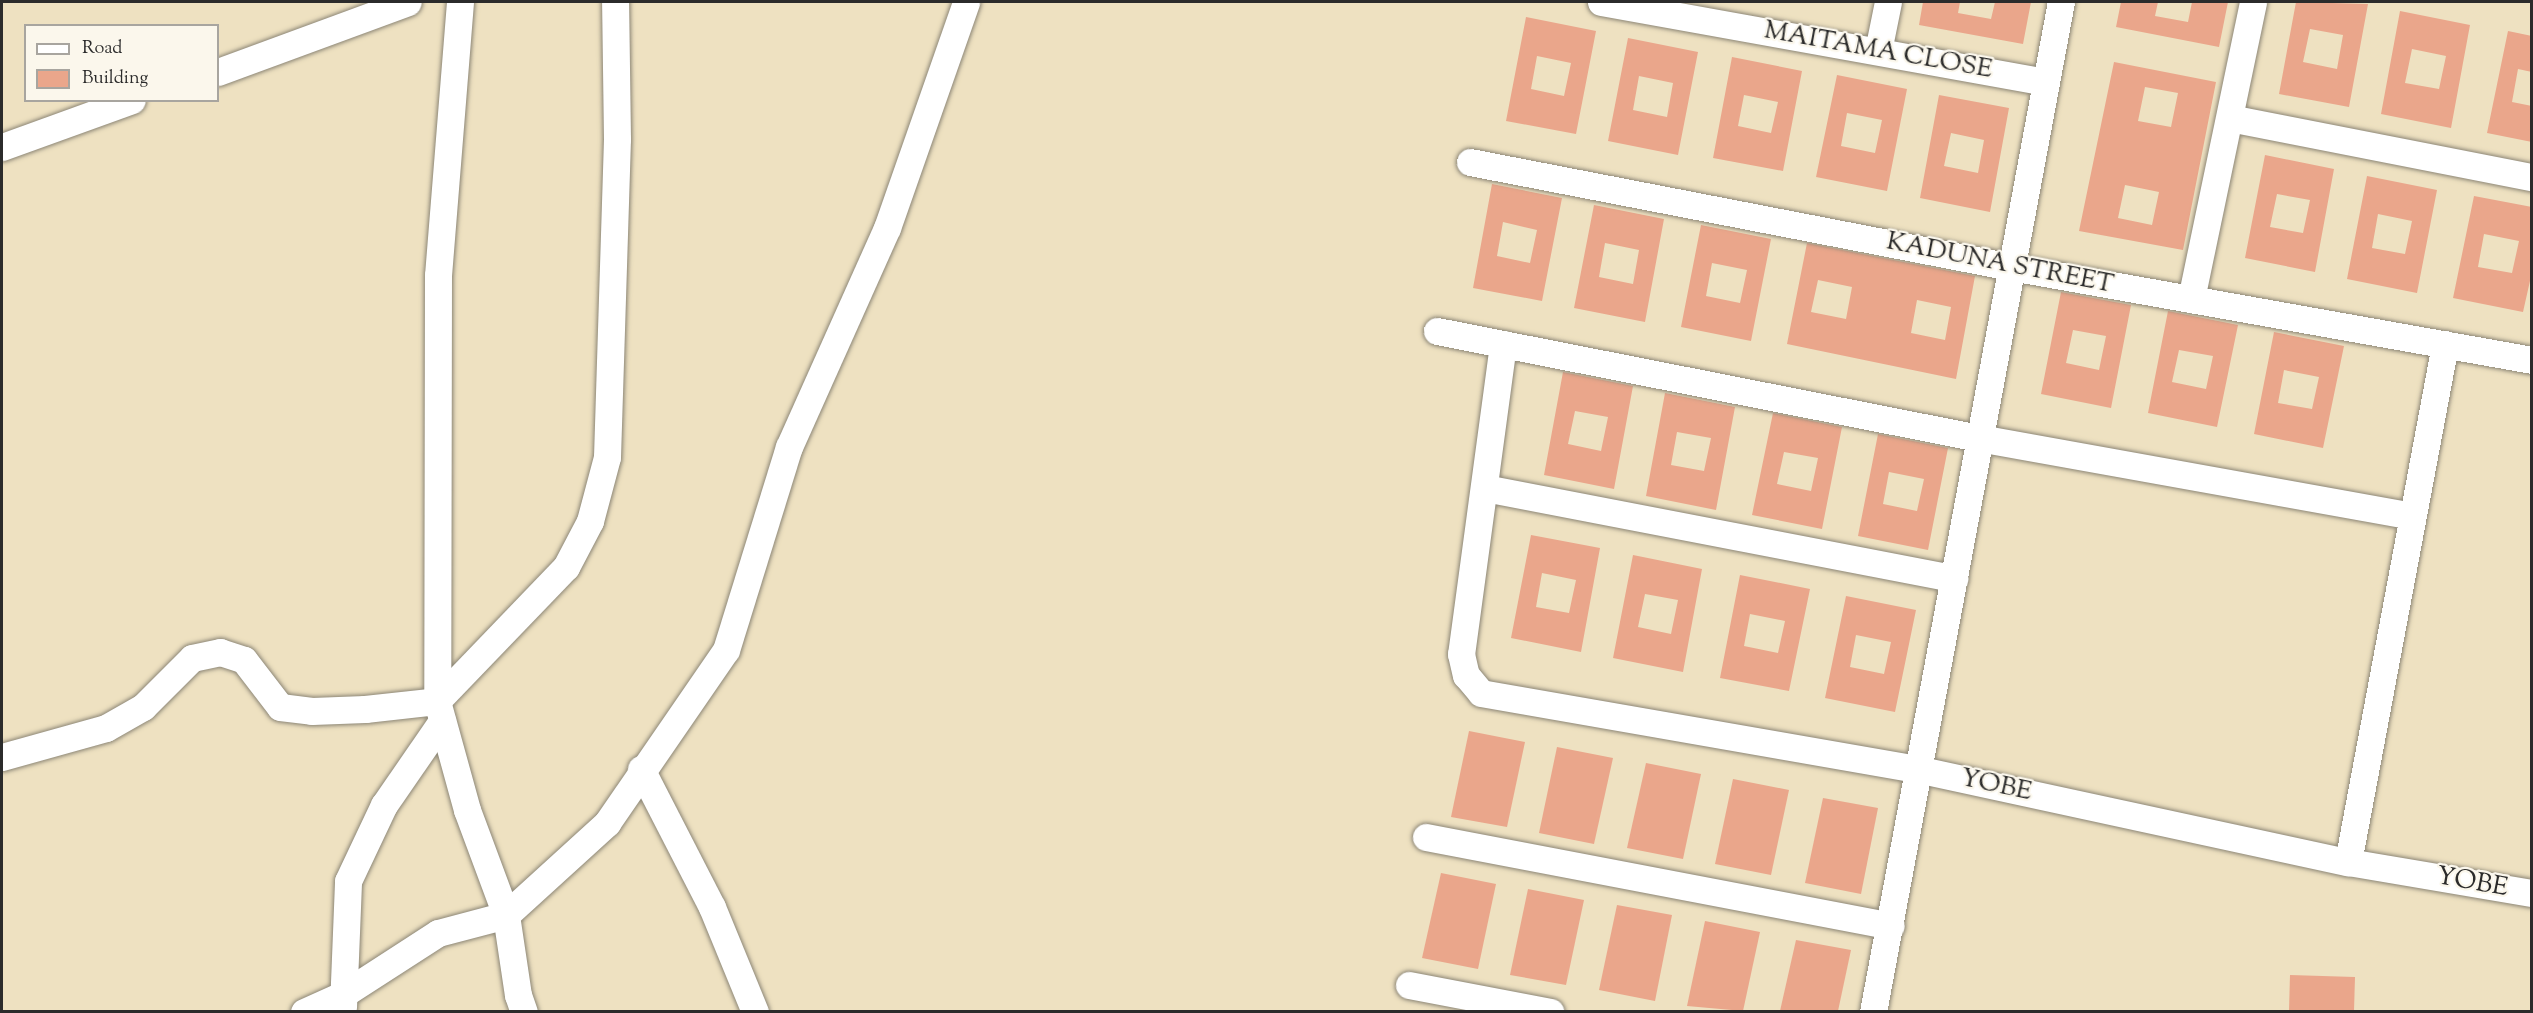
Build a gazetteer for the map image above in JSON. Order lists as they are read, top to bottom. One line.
{"streets":{"street":["MAITAMA CLOSE","KADUNA STREET","YOBE"]},"legend":["Road","Building"]}
